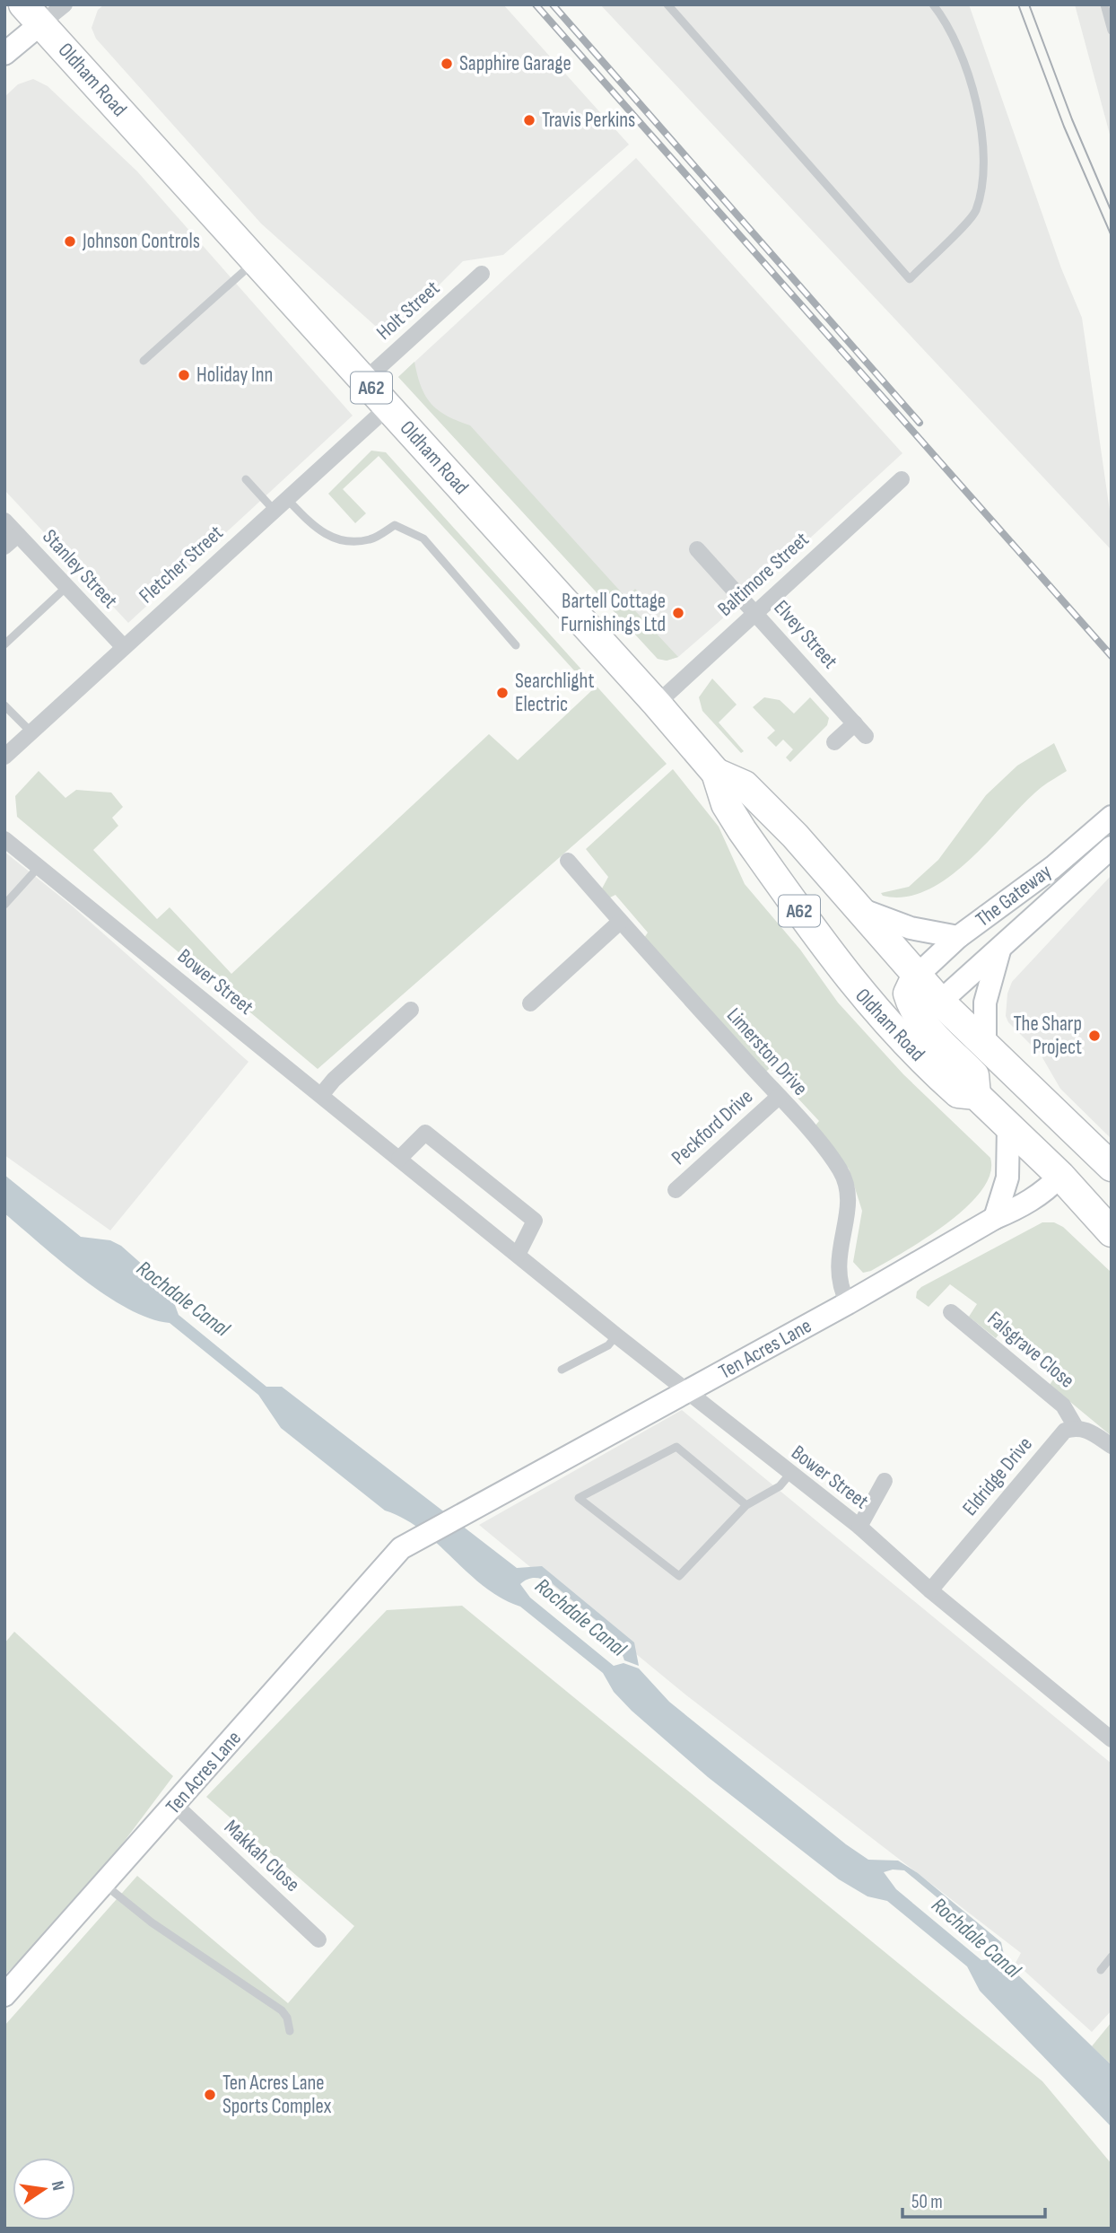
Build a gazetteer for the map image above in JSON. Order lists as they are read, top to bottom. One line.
{"streets":{"highway":["Oldham Road","A62"],"street":["Holt Street","Fletcher Street","Stanley Street","Baltimore Street","Elvey Street","The Gateway","Bower Street","Limerston Drive","Peckford Drive","Ten Acres Lane","Falsgrave Close","Eldridge Drive","Makkah Close"]},"crossings":[["Oldham Road","Holt Street"],["Oldham Road","Fletcher Street"],["Oldham Road","Baltimore Street"],["Oldham Road","The Gateway"],["Fletcher Street","Stanley Street"],["Baltimore Street","Elvey Street"],["Bower Street","Ten Acres Lane"],["Bower Street","Eldridge Drive"],["Limerston Drive","Peckford Drive"],["Limerston Drive","Ten Acres Lane"],["Ten Acres Lane","Makkah Close"],["Falsgrave Close","Eldridge Drive"]],"water":["Rochdale Canal"],"places":["Sapphire Garage","Travis Perkins","Johnson Controls","Holiday Inn","Bartell Cottage Furnishings Ltd","Searchlight Electric","The Sharp Project","Ten Acres Lane Sports Complex"],"scale_bar":"50 m","north":"right"}
